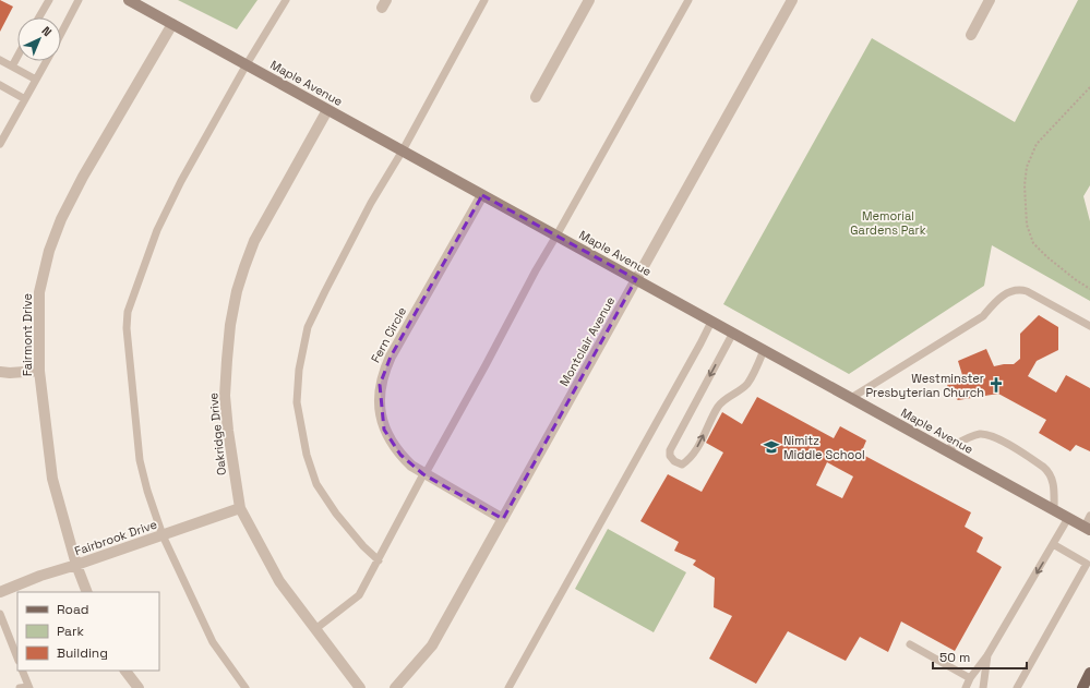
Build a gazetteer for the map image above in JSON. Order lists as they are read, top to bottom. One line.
{"streets":{"main road":["Maple Avenue"],"street":["Fairmont Drive","Fern Circle","Montclair Avenue","Oakridge Drive","Fairbrook Drive"]},"crossings":[["Maple Avenue","Fairmont Drive"],["Maple Avenue","Fern Circle"],["Maple Avenue","Montclair Avenue"],["Maple Avenue","Oakridge Drive"],["Fairmont Drive","Fairbrook Drive"],["Fern Circle","Montclair Avenue"],["Oakridge Drive","Fairbrook Drive"]],"parks":["Memorial Gardens Park"],"places":{"church":["Westminster Presbyterian Church"],"school or university":["Nimitz Middle School"]},"legend":["Road","Park","Building"],"scale_bar":"50 m","north":"top right"}
